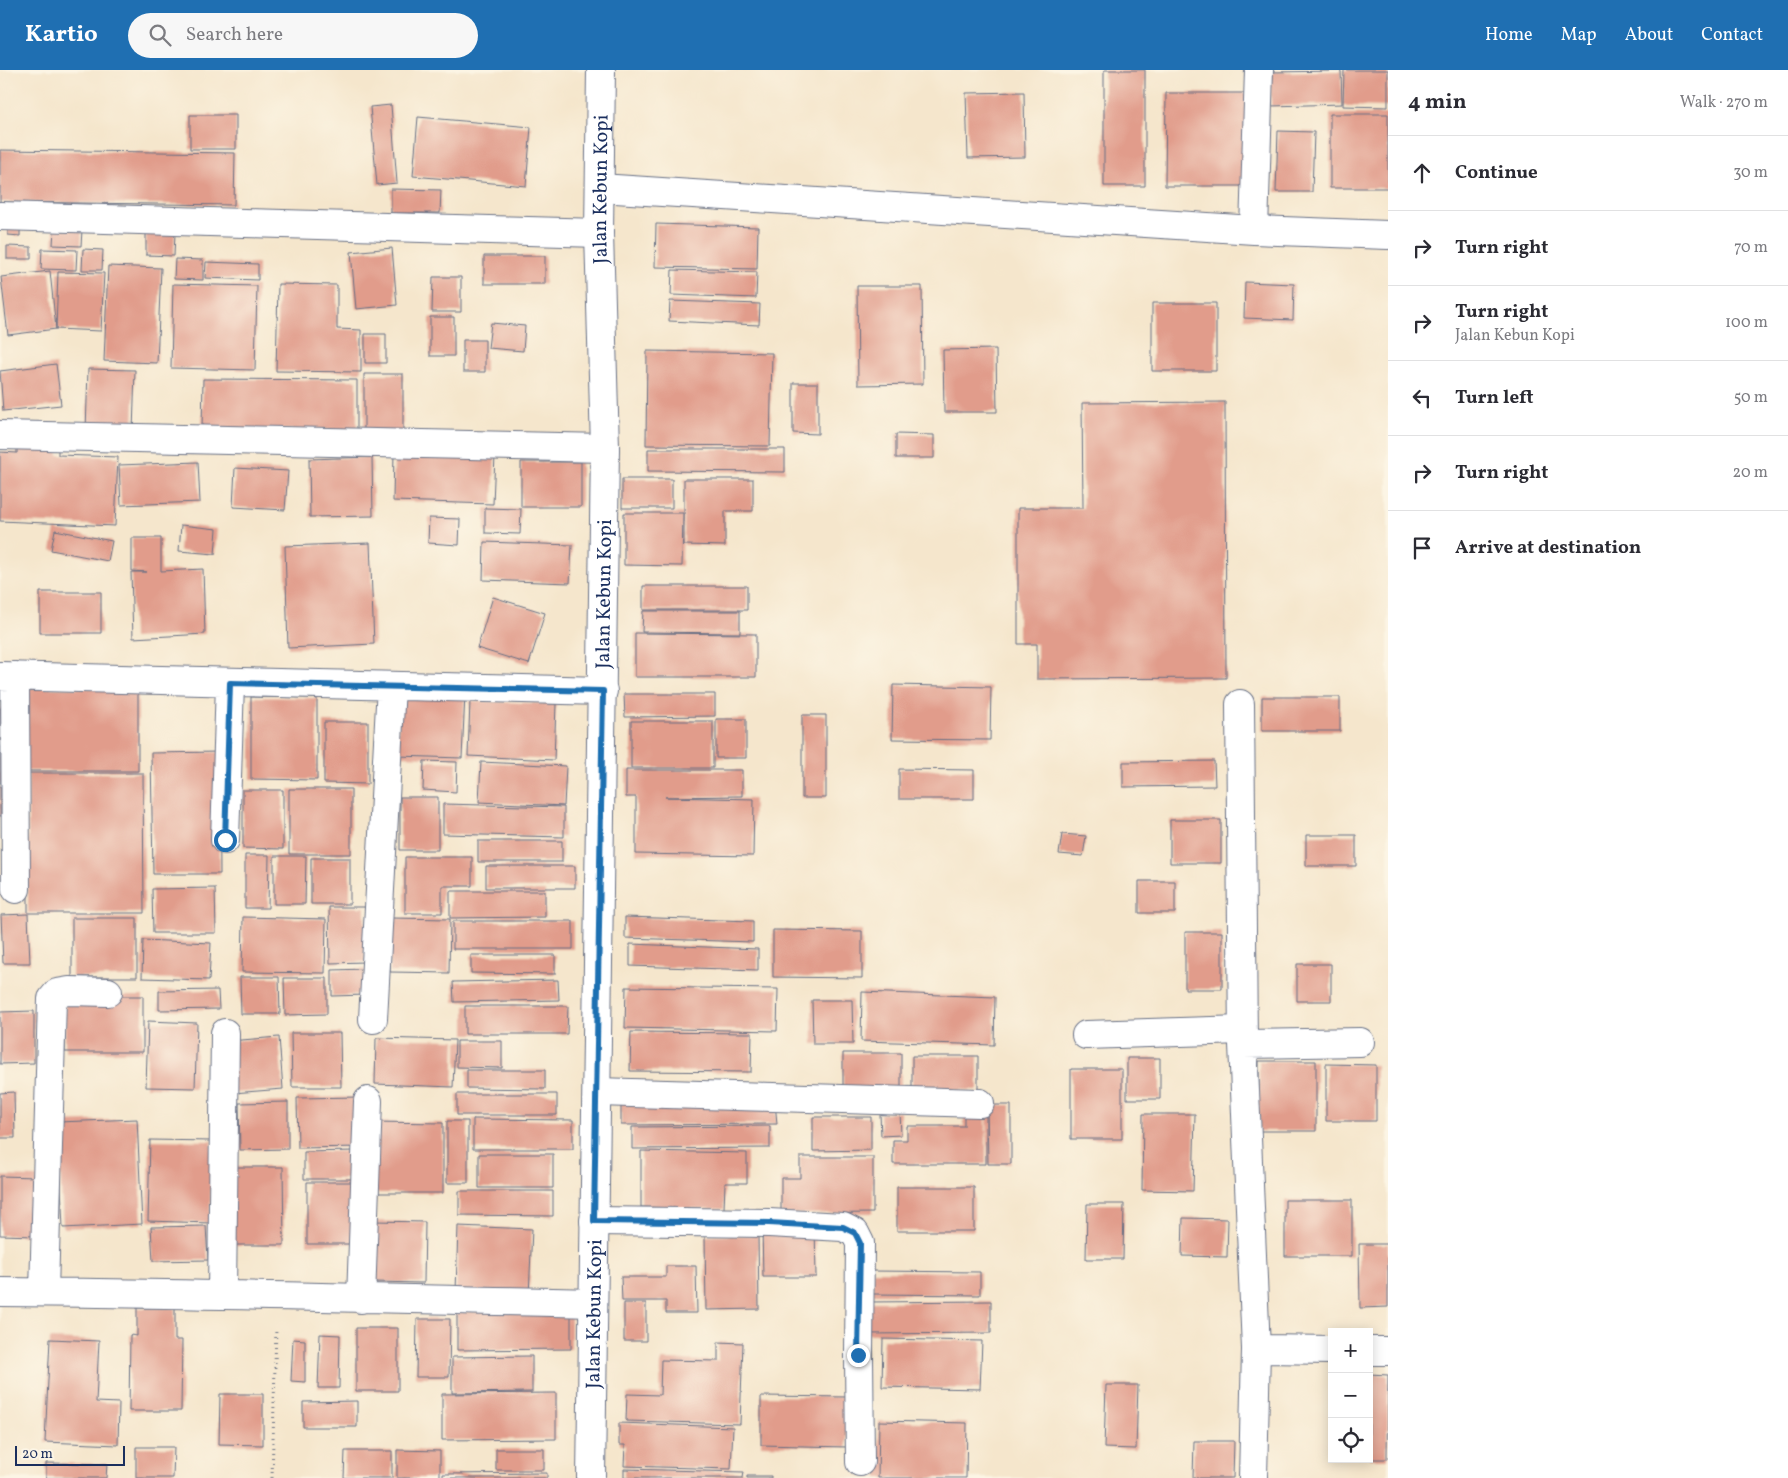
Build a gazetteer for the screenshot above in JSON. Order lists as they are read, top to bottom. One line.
{"streets":{"street":["Jalan Kebun Kopi"]},"scale_bar":"20 m","page":{"header":"Kartio","search":"Search here","nav":["Home","Map","About","Contact"],"heading":["4 min","Walk · 270 m"],"list":[["Continue","30 m"],["Turn right","70 m"],["Turn right","Jalan Kebun Kopi","100 m"],["Turn left","50 m"],["Turn right","20 m"],"Arrive at destination"],"map_buttons":["+","−"],"scale":"20 m"}}
